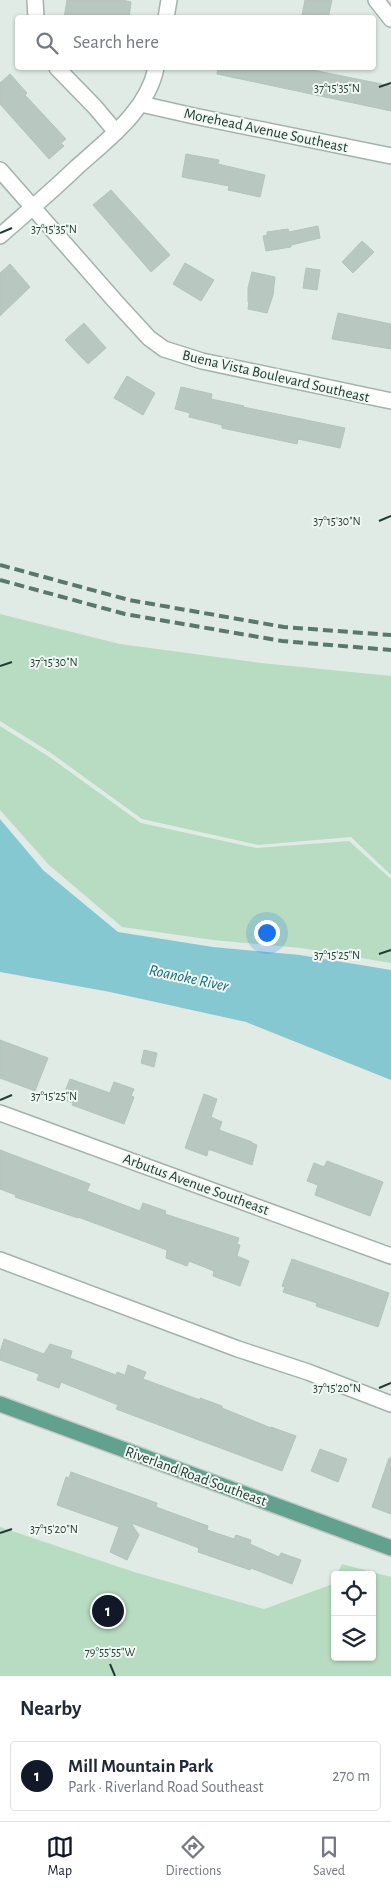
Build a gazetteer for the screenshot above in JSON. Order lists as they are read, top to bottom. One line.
{"streets":{"main road":["Riverland Road Southeast"],"street":["Morehead Avenue Southeast","Buena Vista Boulevard Southeast","Arbutus Avenue Southeast"]},"water":["Roanoke River"],"page":{"search":"Search here","pins":"1","heading":"Nearby","list":[{"mark":"1","name":"Mill Mountain Park","note":"Park · Riverland Road Southeast","value":"270 m"}],"nav":["Map","Directions","Saved"]},"coordinates":["37°15'35\"N","37°15'30\"N","37°15'25\"N","37°15'20\"N","79°55'55\"W"]}
